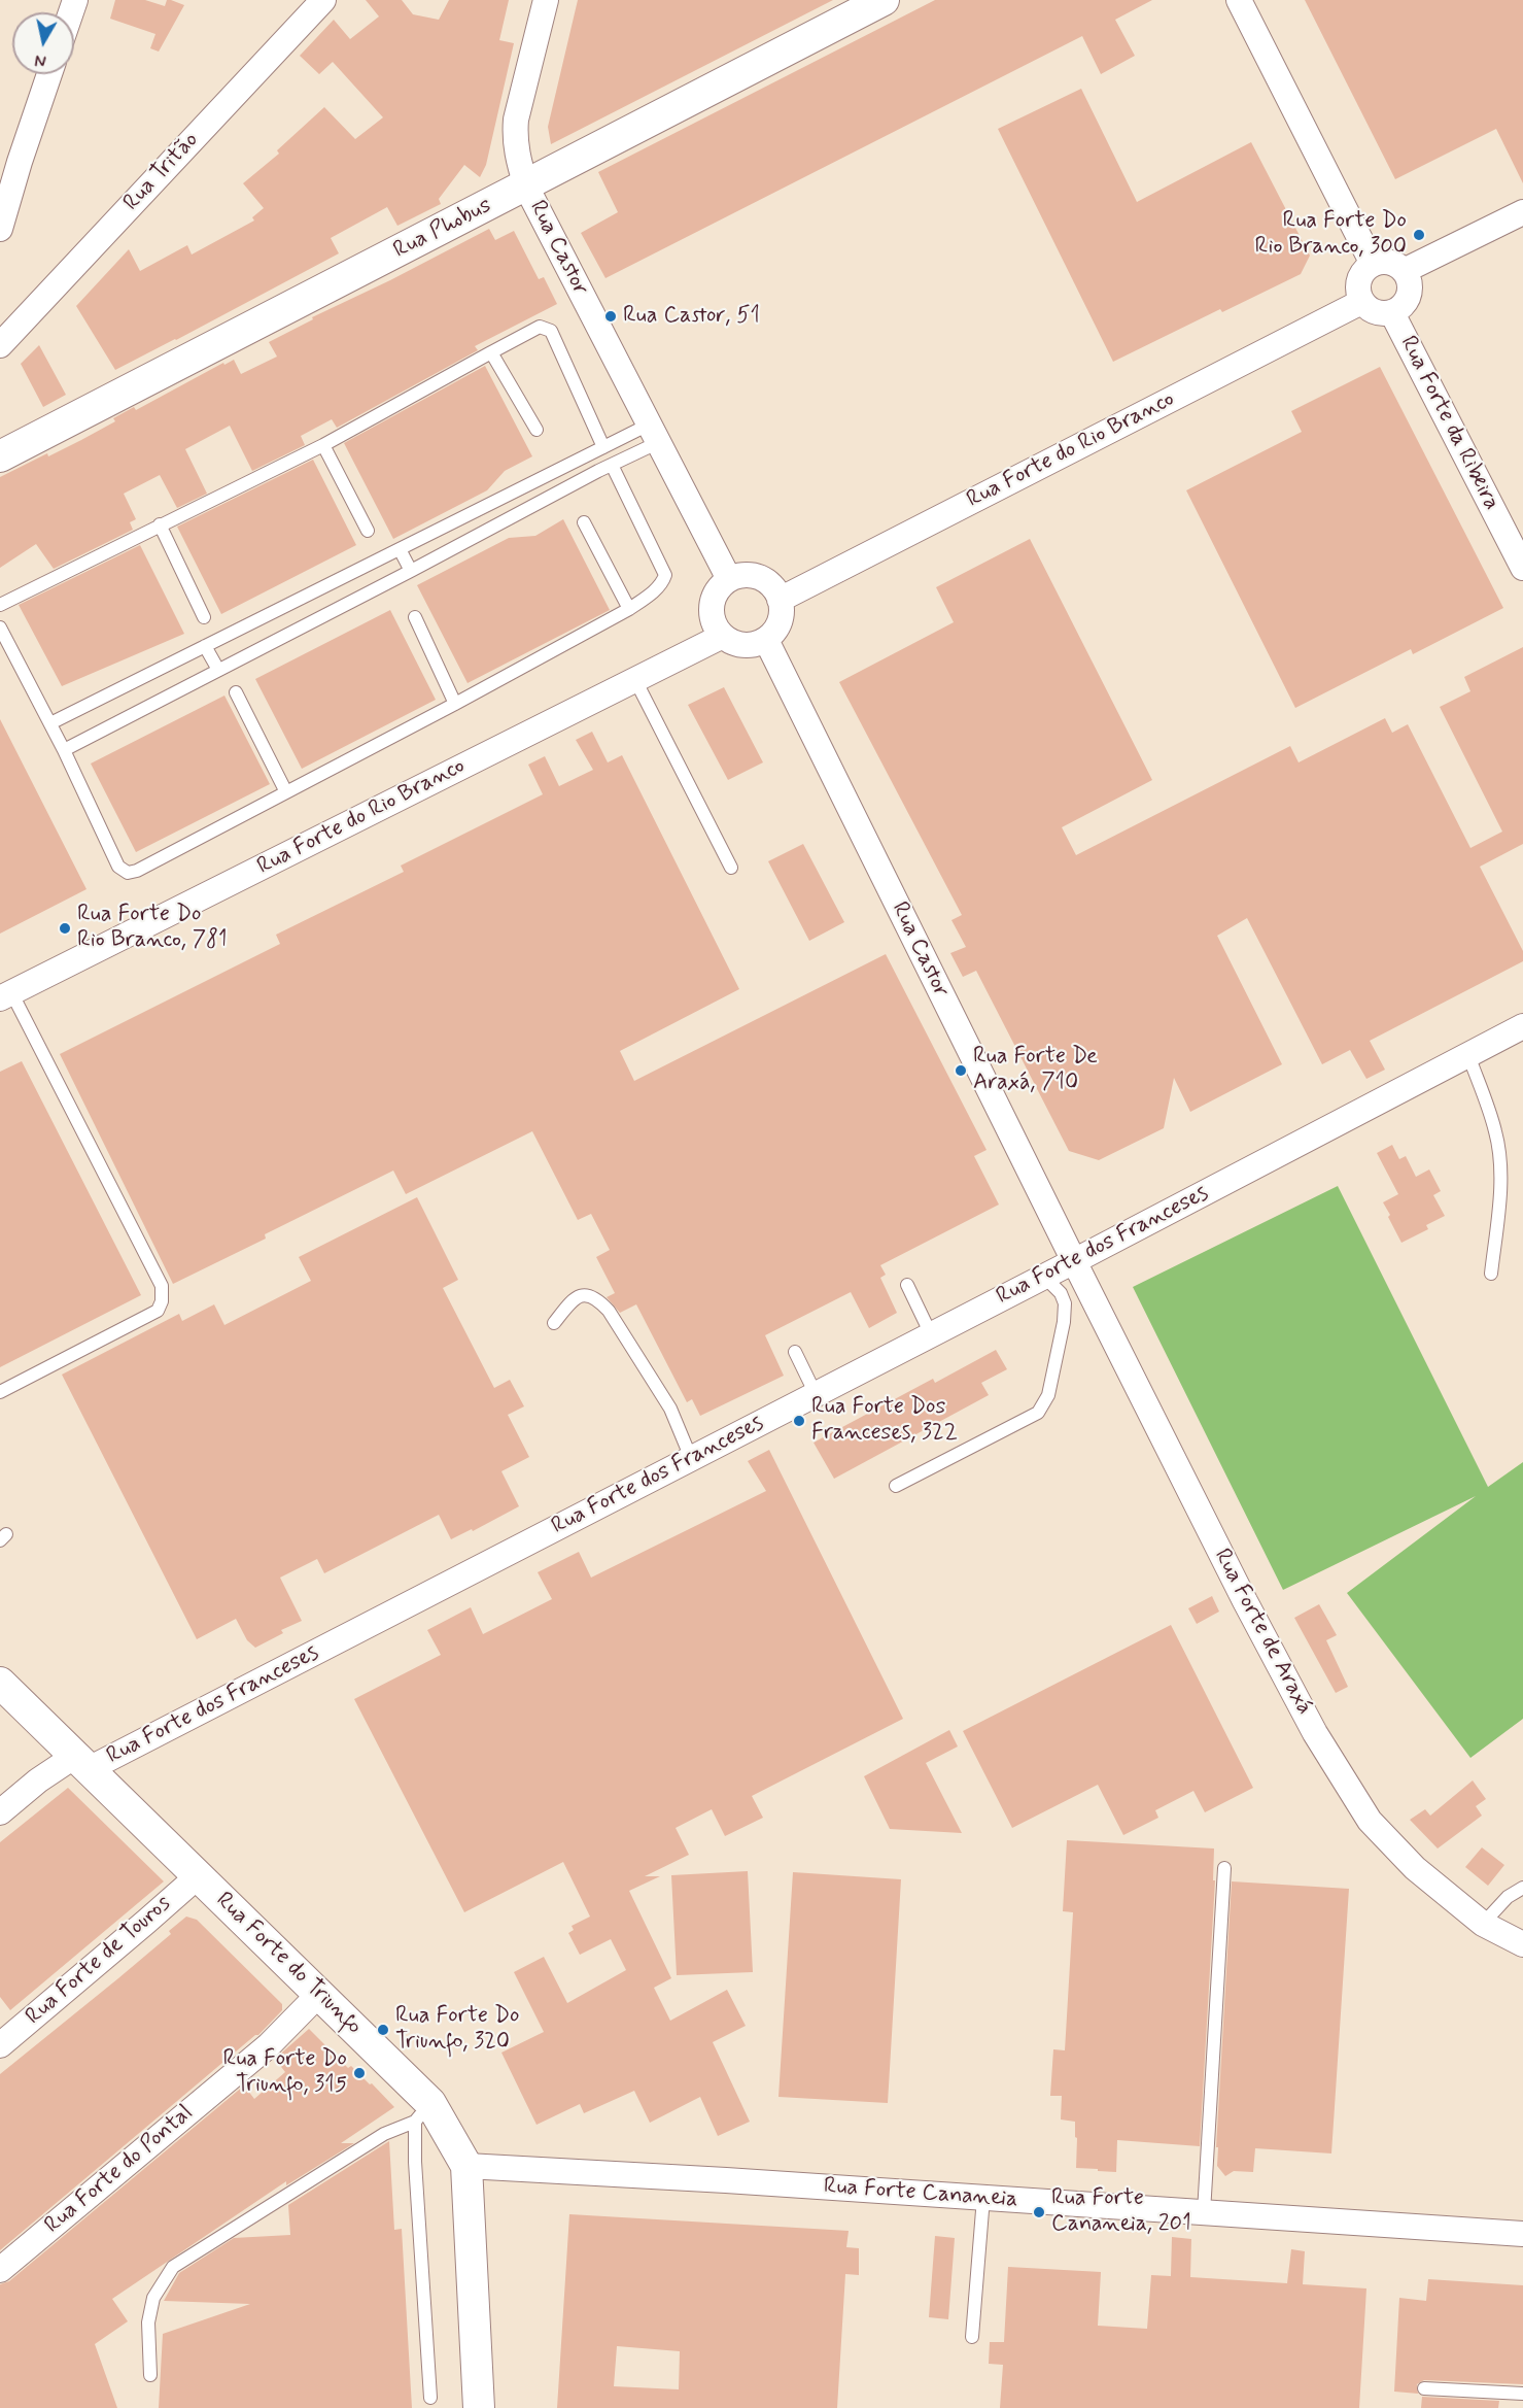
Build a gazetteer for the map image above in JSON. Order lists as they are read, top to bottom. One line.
{"streets":{"street":["Rua Tritão","Rua Phobus","Rua Castor","Rua Forte da Ribeira","Rua Forte do Rio Branco","Rua Forte dos Franceses","Rua Forte de Araxá","Rua Forte de Touros","Rua Forte do Triunfo","Rua Forte do Pontal","Rua Forte Cananeia"]},"crossings":[["Rua Phobus","Rua Castor"],["Rua Castor","Rua Forte do Rio Branco"],["Rua Castor","Rua Forte dos Franceses"],["Rua Castor","Rua Forte de Araxá"],["Rua Forte da Ribeira","Rua Forte do Rio Branco"],["Rua Forte dos Franceses","Rua Forte de Araxá"],["Rua Forte dos Franceses","Rua Forte do Triunfo"],["Rua Forte de Touros","Rua Forte do Triunfo"],["Rua Forte do Triunfo","Rua Forte do Pontal"],["Rua Forte do Triunfo","Rua Forte Cananeia"]],"places":["Rua Forte Do Rio Branco, 300","Rua Castor, 51","Rua Forte Do Rio Branco, 781","Rua Forte De Araxá, 710","Rua Forte Dos Franceses, 322","Rua Forte Do Triunfo, 320","Rua Forte Do Triunfo, 315","Rua Forte Cananeia, 201"],"north":"bottom"}
